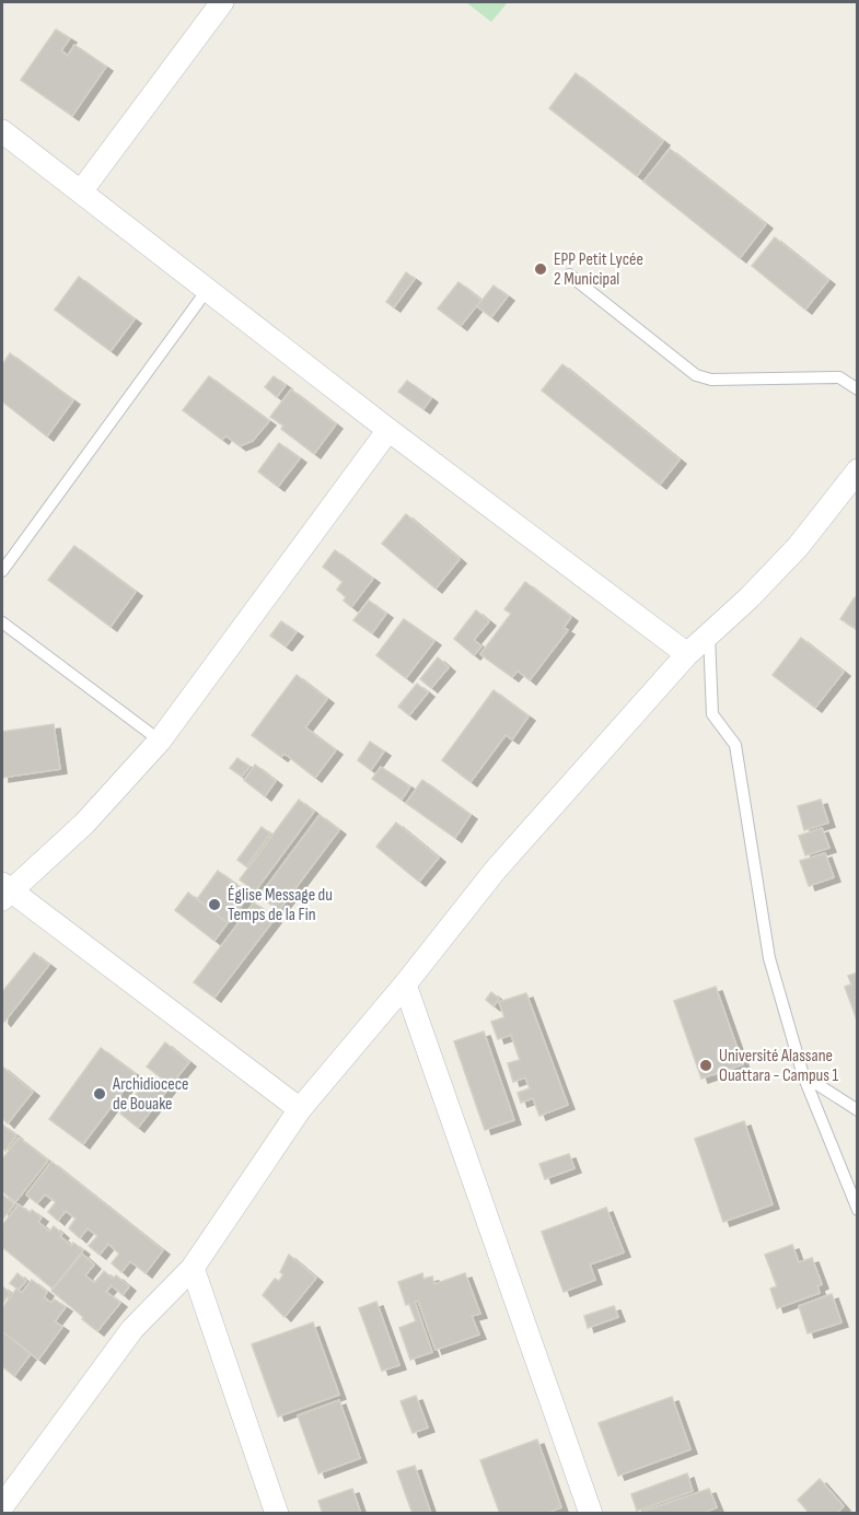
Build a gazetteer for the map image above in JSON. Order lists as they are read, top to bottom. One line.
{"places":["EPP Petit Lycée 2 Municipal","Église Message du Temps de la Fin","Université Alassane Ouattara - Campus 1","Archidiocece de Bouake"]}
